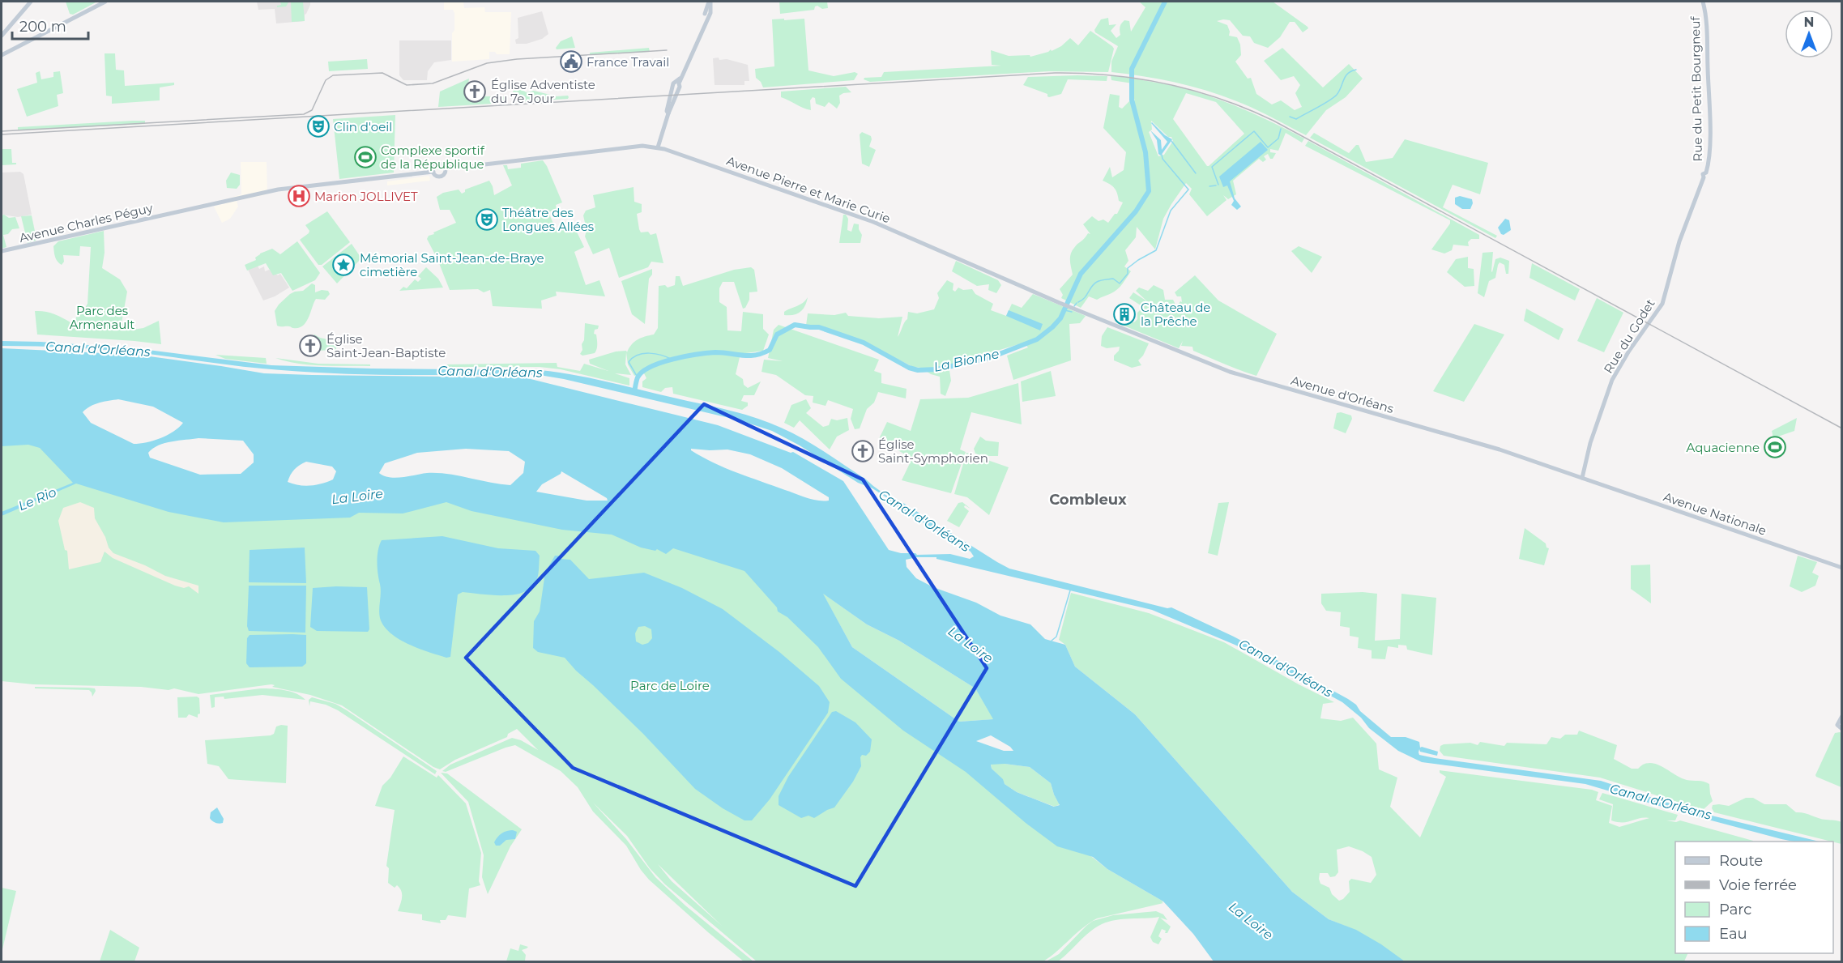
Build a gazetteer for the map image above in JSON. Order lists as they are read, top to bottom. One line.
{"streets":{"main road":["Rue du Petit Bourgneuf","Avenue Pierre et Marie Curie","Avenue Charles Péguy","Rue du Godet","Avenue d'Orléans","Avenue Nationale"]},"crossings":[["Rue du Petit Bourgneuf","Rue du Godet"],["Avenue Pierre et Marie Curie","Avenue Charles Péguy"],["Avenue Pierre et Marie Curie","Avenue d'Orléans"],["Rue du Godet","Avenue d'Orléans"],["Rue du Godet","Avenue Nationale"],["Avenue d'Orléans","Avenue Nationale"]],"districts":["Combleux"],"water":["Canal d'Orléans","La Bionne","La Loire","Le Rio"],"parks":["Parc des Armenault","Parc de Loire"],"places":{"public building":["France Travail"],"church":["Église Adventiste du 7e Jour","Église Saint-Jean-Baptiste","Église Saint-Symphorien"],"theatre":["Clin d'oeil","Théâtre des Longues Allées"],"sports":["Complexe sportif de la République","Aquacienne"],"hospital":["Marion JOLLIVET"],"place":["Mémorial Saint-Jean-de-Braye cimetière"],"building":["Château de la Prêche"]},"legend":["Route","Voie ferrée","Parc","Eau"],"scale_bar":"200 m","north":"top"}
